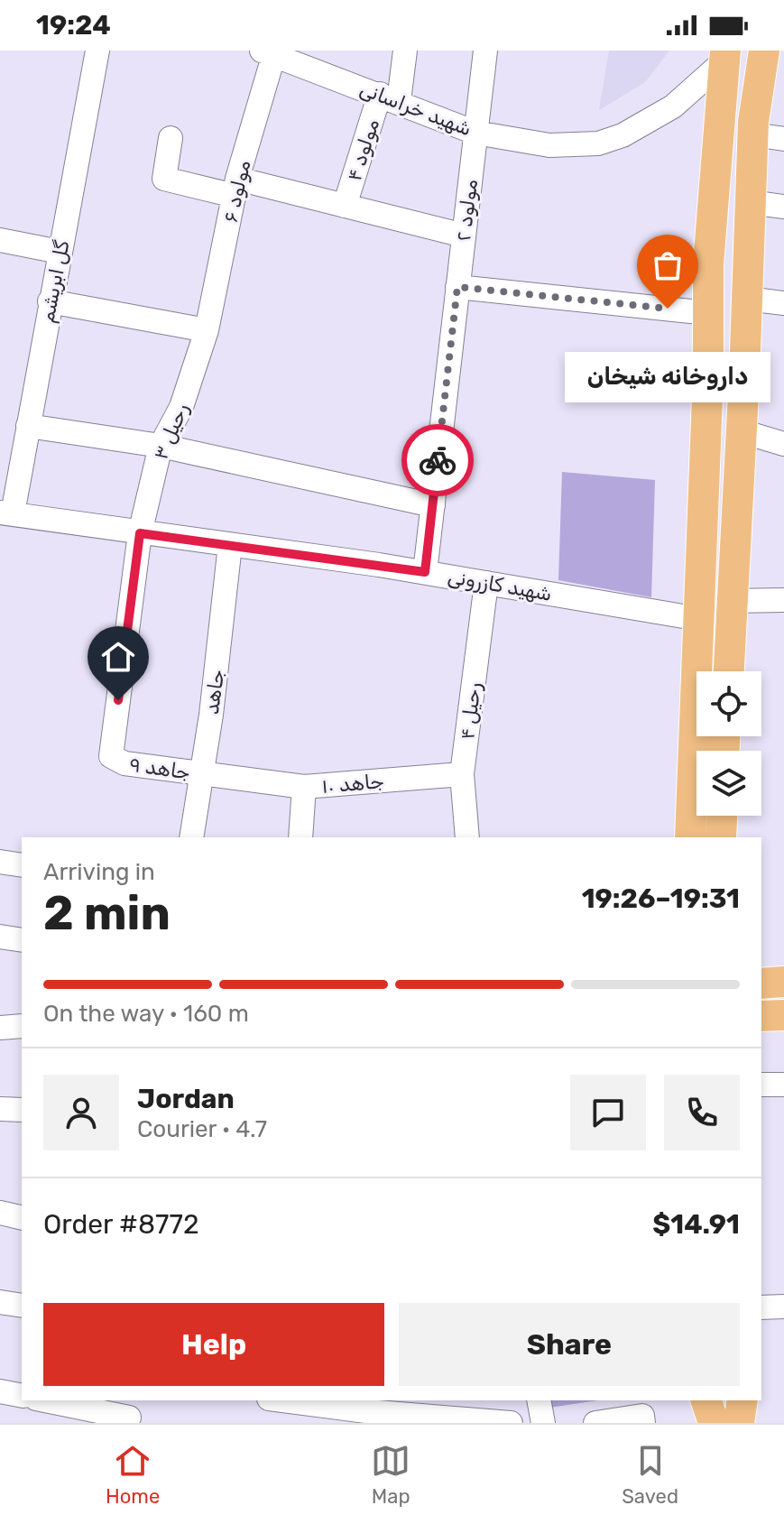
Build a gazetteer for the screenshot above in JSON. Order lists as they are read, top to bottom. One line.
{"streets":{"street":["شهید خراسانی","مولود ۴","مولود ۶","مولود ۲","گل ابریشم","رحیل ۳","شهید کازرونی","جاهد","رحیل ۴","جاهد ۹","جاهد ۱۰"]},"crossings":[["شهید خراسانی","مولود ۴"],["شهید خراسانی","مولود ۶"],["شهید خراسانی","مولود ۲"],["مولود ۶","رحیل ۳"],["مولود ۲","شهید کازرونی"],["گل ابریشم","شهید کازرونی"],["رحیل ۳","شهید کازرونی"],["رحیل ۳","جاهد ۹"],["شهید کازرونی","جاهد"],["شهید کازرونی","رحیل ۴"],["جاهد","جاهد ۹"],["جاهد","جاهد ۱۰"],["رحیل ۴","جاهد ۱۰"],["جاهد ۹","جاهد ۱۰"]],"places":["داروخانه شیخان"],"page":{"status":"19:24","bubble":"داروخانه شیخان","heading":["2 min","Arriving in","19:26–19:31"],"panel":["Jordan","Courier · 4.7","Order #8772","$14.91"],"bar":"On the way · 160 m","buttons":["Help","Share"],"tabs":["Home","Map","Saved"]}}
